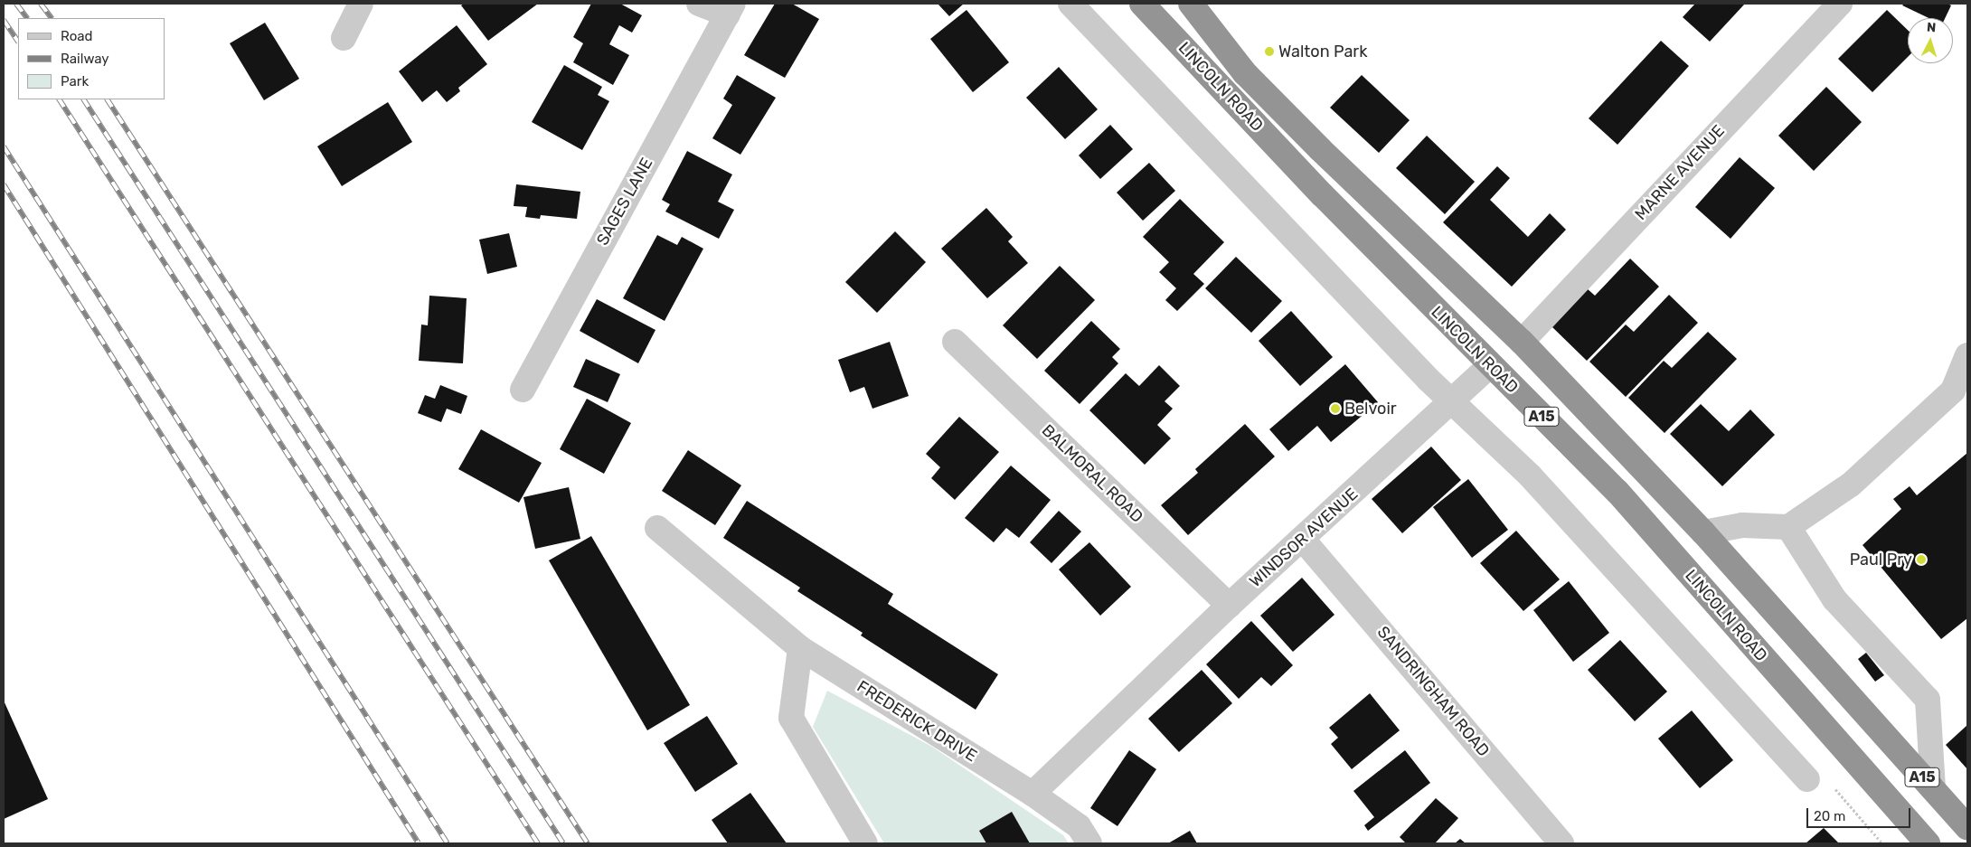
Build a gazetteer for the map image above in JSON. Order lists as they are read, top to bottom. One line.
{"streets":{"highway":["LINCOLN ROAD","A15"],"street":["MARNE AVENUE","SAGES LANE","BALMORAL ROAD","WINDSOR AVENUE","SANDRINGHAM ROAD","FREDERICK DRIVE"]},"crossings":[["LINCOLN ROAD","MARNE AVENUE"],["LINCOLN ROAD","WINDSOR AVENUE"],["BALMORAL ROAD","WINDSOR AVENUE"],["WINDSOR AVENUE","SANDRINGHAM ROAD"],["WINDSOR AVENUE","FREDERICK DRIVE"]],"places":["Walton Park","Belvoir","Paul Pry"],"legend":["Road","Railway","Park"],"scale_bar":"20 m","north":"top"}
